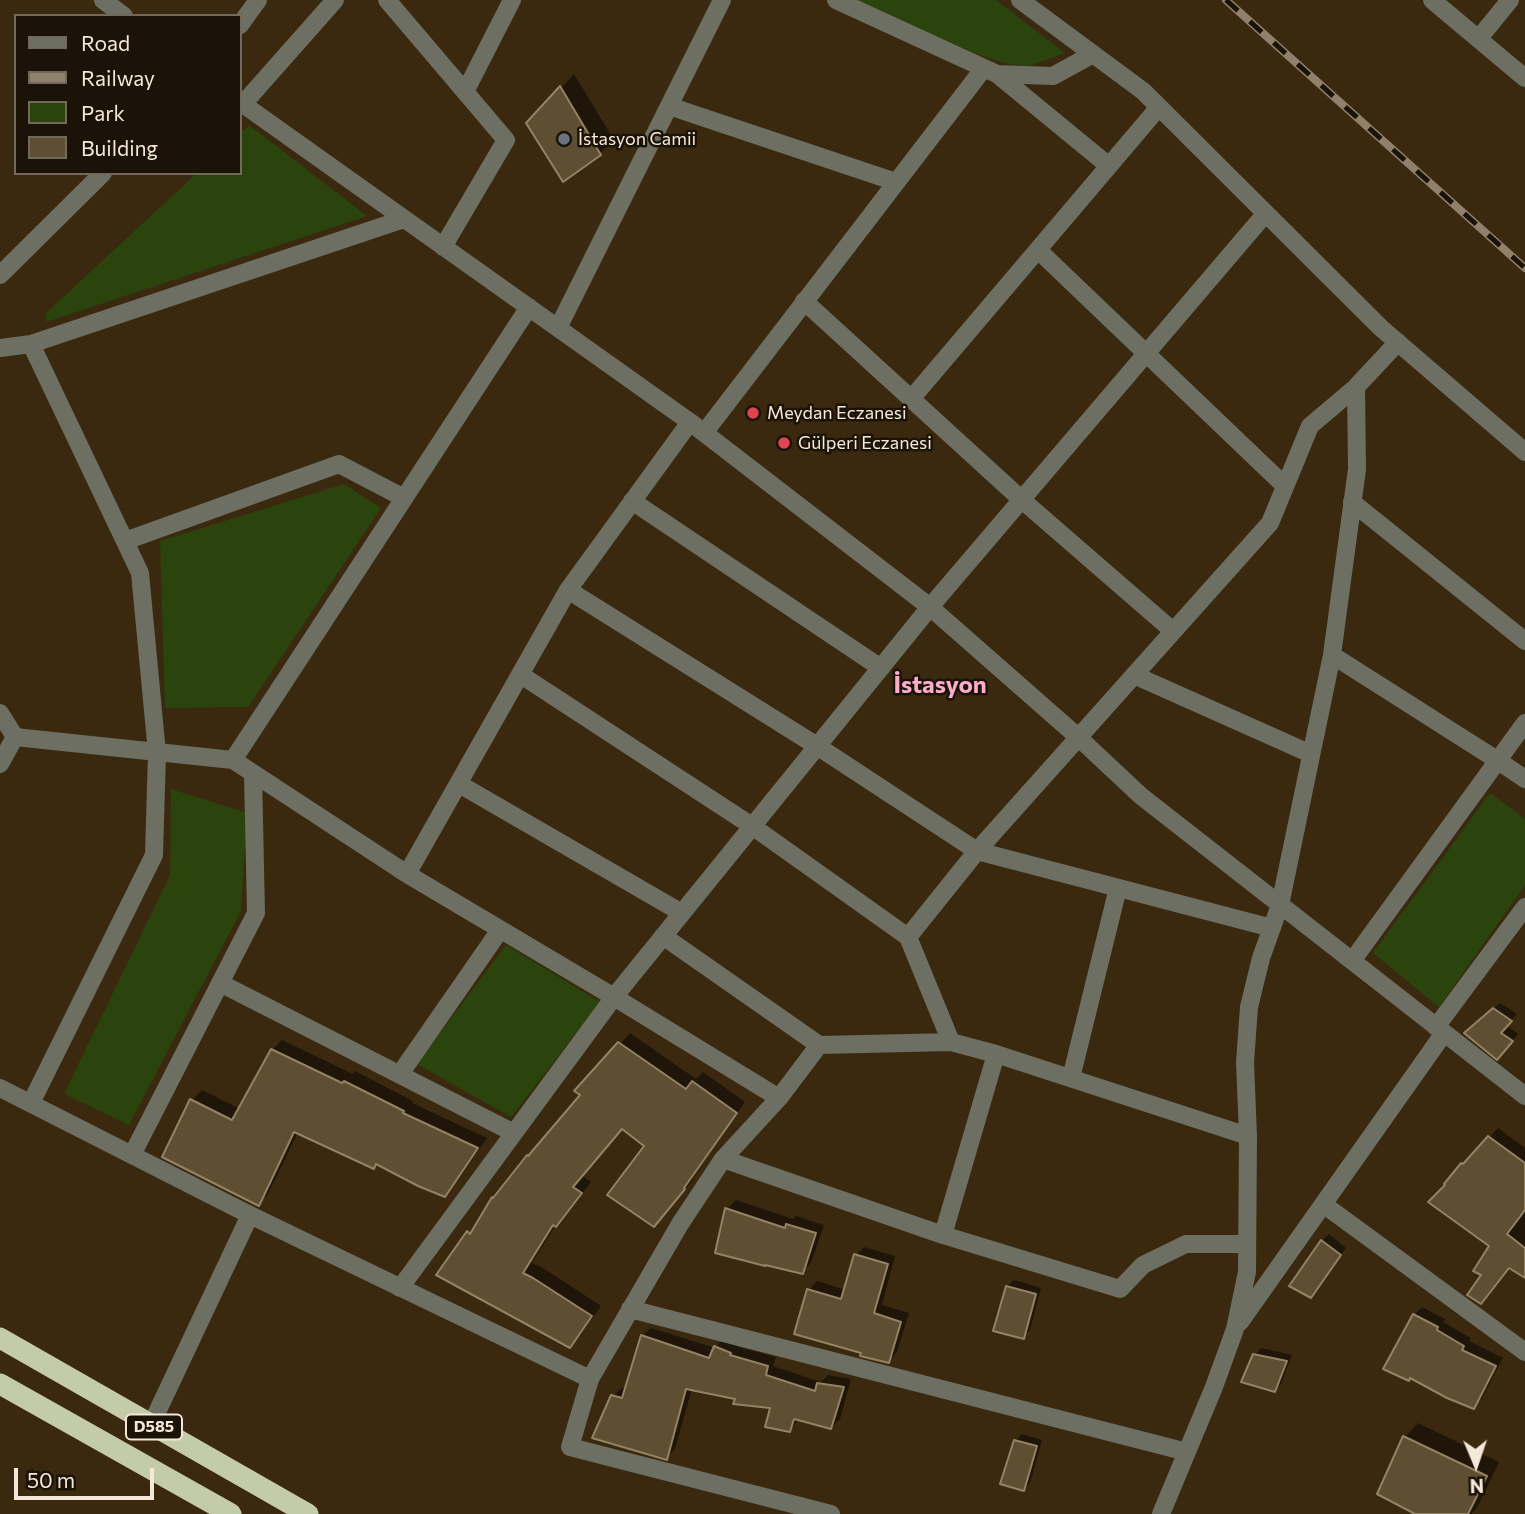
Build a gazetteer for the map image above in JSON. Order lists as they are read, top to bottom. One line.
{"streets":{"highway":["D585"]},"districts":["İstasyon"],"places":["İstasyon Camii","Meydan Eczanesi","Gülperi Eczanesi"],"legend":["Road","Railway","Park","Building"],"scale_bar":"50 m","north":"bottom"}
